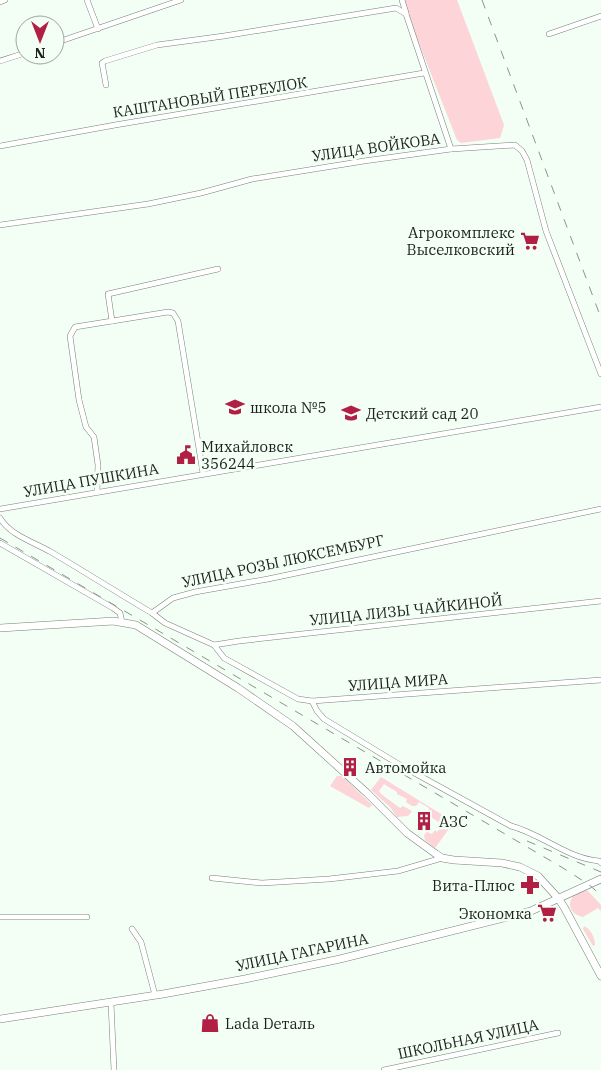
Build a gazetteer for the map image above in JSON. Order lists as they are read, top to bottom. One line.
{"streets":{"main road":["УЛИЦА ГАГАРИНА"],"street":["КАШТАНОВЫЙ ПЕРЕУЛОК","УЛИЦА ВОЙКОВА","УЛИЦА ПУШКИНА","УЛИЦА РОЗЫ ЛЮКСЕМБУРГ","УЛИЦА ЛИЗЫ ЧАЙКИНОЙ","УЛИЦА МИРА","ШКОЛЬНАЯ УЛИЦА"]},"crossings":[["УЛИЦА РОЗЫ ЛЮКСЕМБУРГ","УЛИЦА МИРА"],["УЛИЦА ЛИЗЫ ЧАЙКИНОЙ","УЛИЦА МИРА"]],"places":{"supermarket":["Агрокомплекс Выселковский","Экономка"],"school or university":["школа №5","Детский сад 20"],"public building":["Михайловск 356244"],"building":["Автомойка","АЗС"],"pharmacy":["Вита-Плюс"],"shop":["Lada Dеталь"]},"north":"bottom"}
